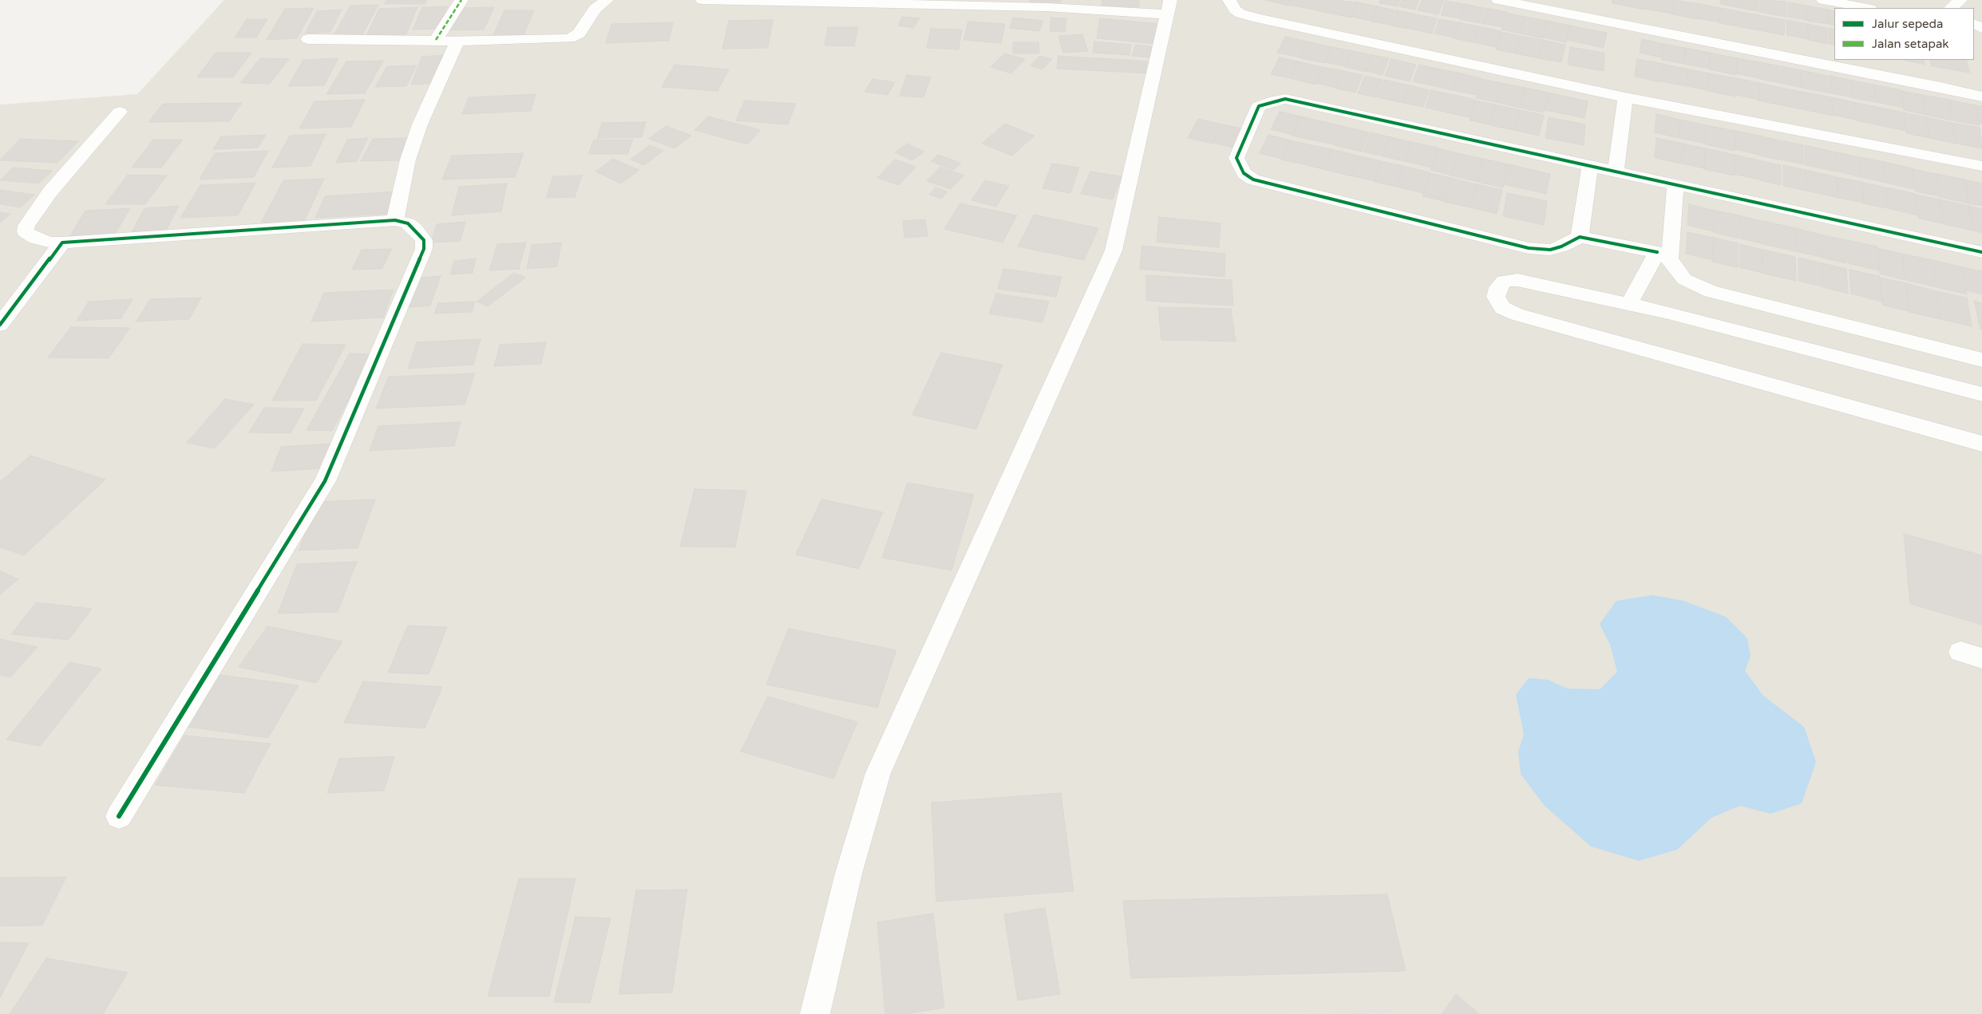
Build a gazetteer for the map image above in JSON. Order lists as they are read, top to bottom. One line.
{"legend":["Jalur sepeda","Jalan setapak"]}
